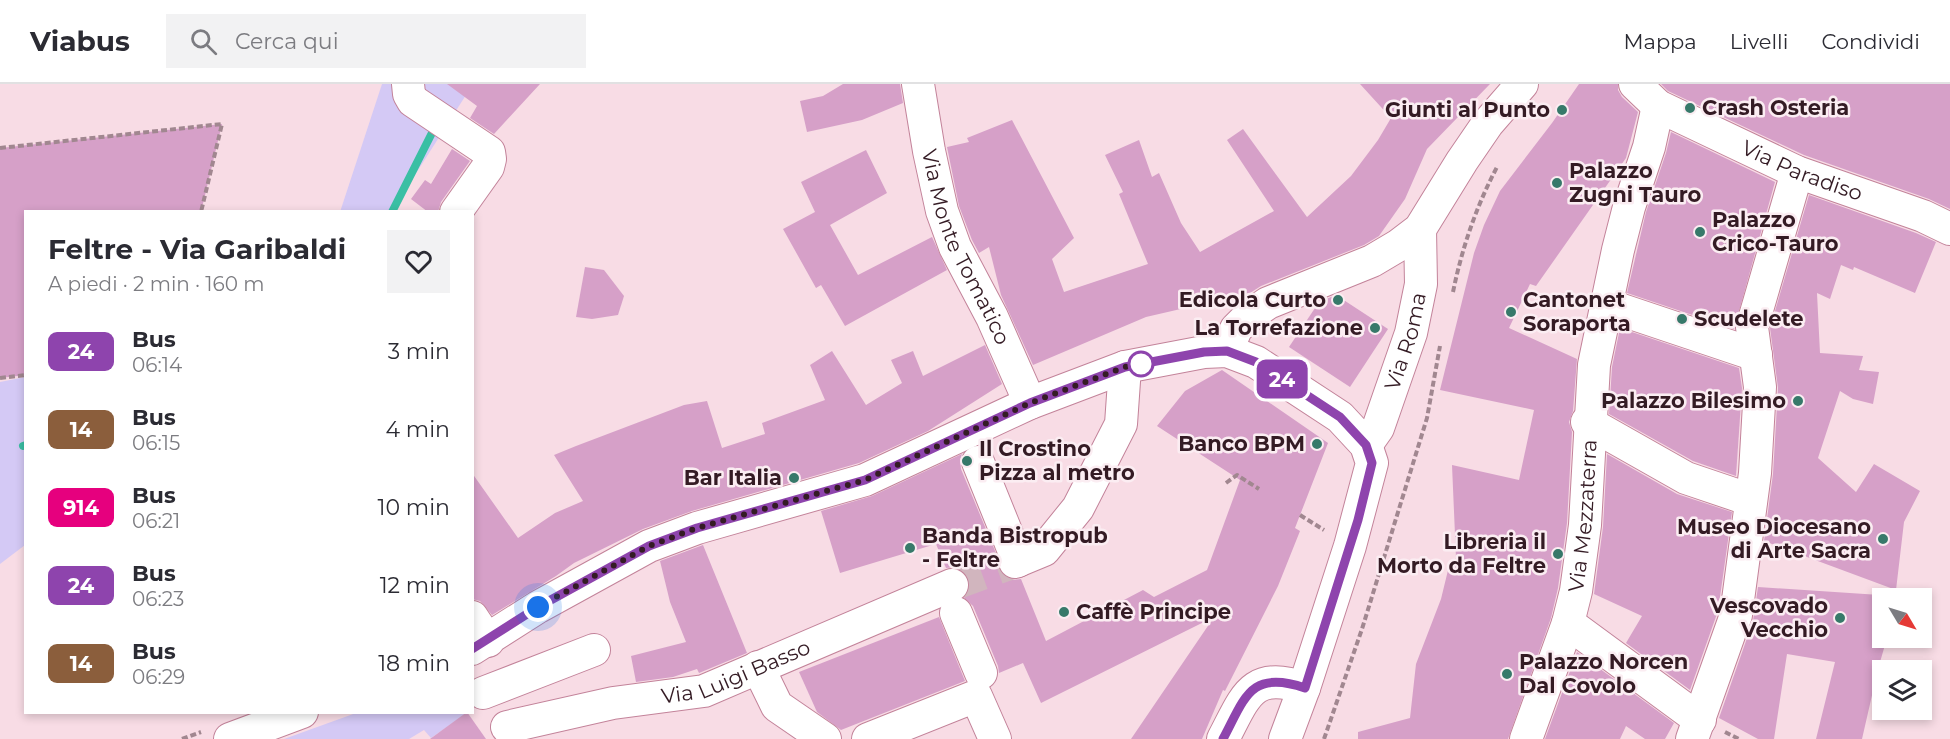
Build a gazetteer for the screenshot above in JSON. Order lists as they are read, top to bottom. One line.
{"streets":{"street":["Via Paradiso","Via Monte Tomatico","Via Roma","Via Mezzaterra","Via Luigi Basso"]},"crossings":[["Via Paradiso","Via Mezzaterra"]],"places":["Crash Osteria","Giunti al Punto","Palazzo Zugni Tauro","Palazzo Crico-Tauro","Edicola Curto","Cantonet Soraporta","Scudelete","La Torrefazione","Palazzo Bilesimo","Banco BPM","Il Crostino Pizza al metro","Bar Italia","Museo Diocesano di Arte Sacra","Banda Bistropub - Feltre","Libreria il Morto da Feltre","Caffè Principe","Vescovado Vecchio","Palazzo Norcen Dal Covolo"],"lines":["bus line 24"],"north":"bottom right","page":{"header":"Viabus","search":"Cerca qui","nav":["Mappa","Livelli","Condividi"],"on_map":"24","heading":["Feltre - Via Garibaldi","A piedi · 2 min · 160 m"],"list":[{"mark":"24","name":"Bus","note":"06:14","value":"3 min"},{"mark":"14","name":"Bus","note":"06:15","value":"4 min"},{"mark":"914","name":"Bus","note":"06:21","value":"10 min"},{"mark":"24","name":"Bus","note":"06:23","value":"12 min"},{"mark":"14","name":"Bus","note":"06:29","value":"18 min"}]}}
